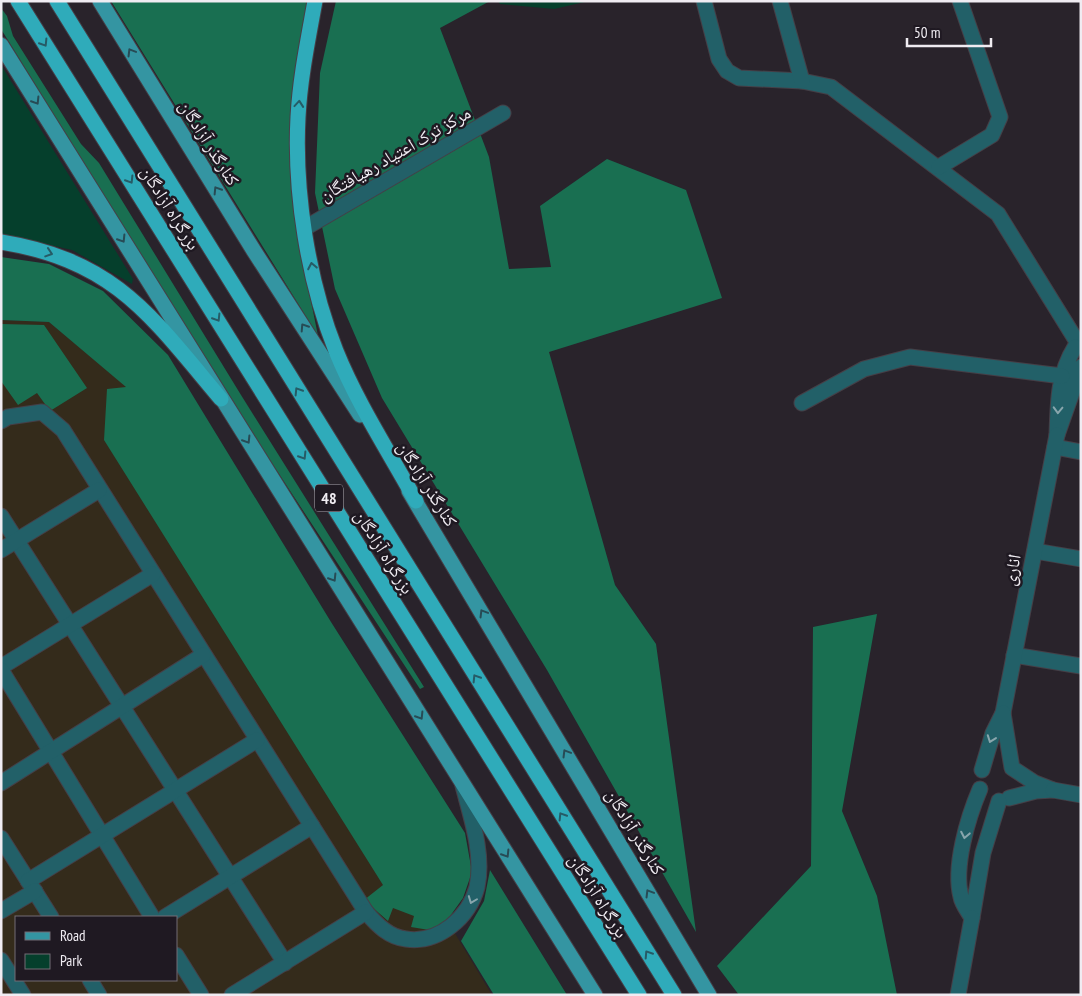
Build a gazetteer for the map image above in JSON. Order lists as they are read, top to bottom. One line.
{"streets":{"highway":["بزرگراه آزادگان","48"],"main road":["کنارگذر آزادگان"],"street":["مرکز ترک اعتیاد رهیافتگان","اناری"]},"legend":["Road","Park"],"scale_bar":"50 m"}
